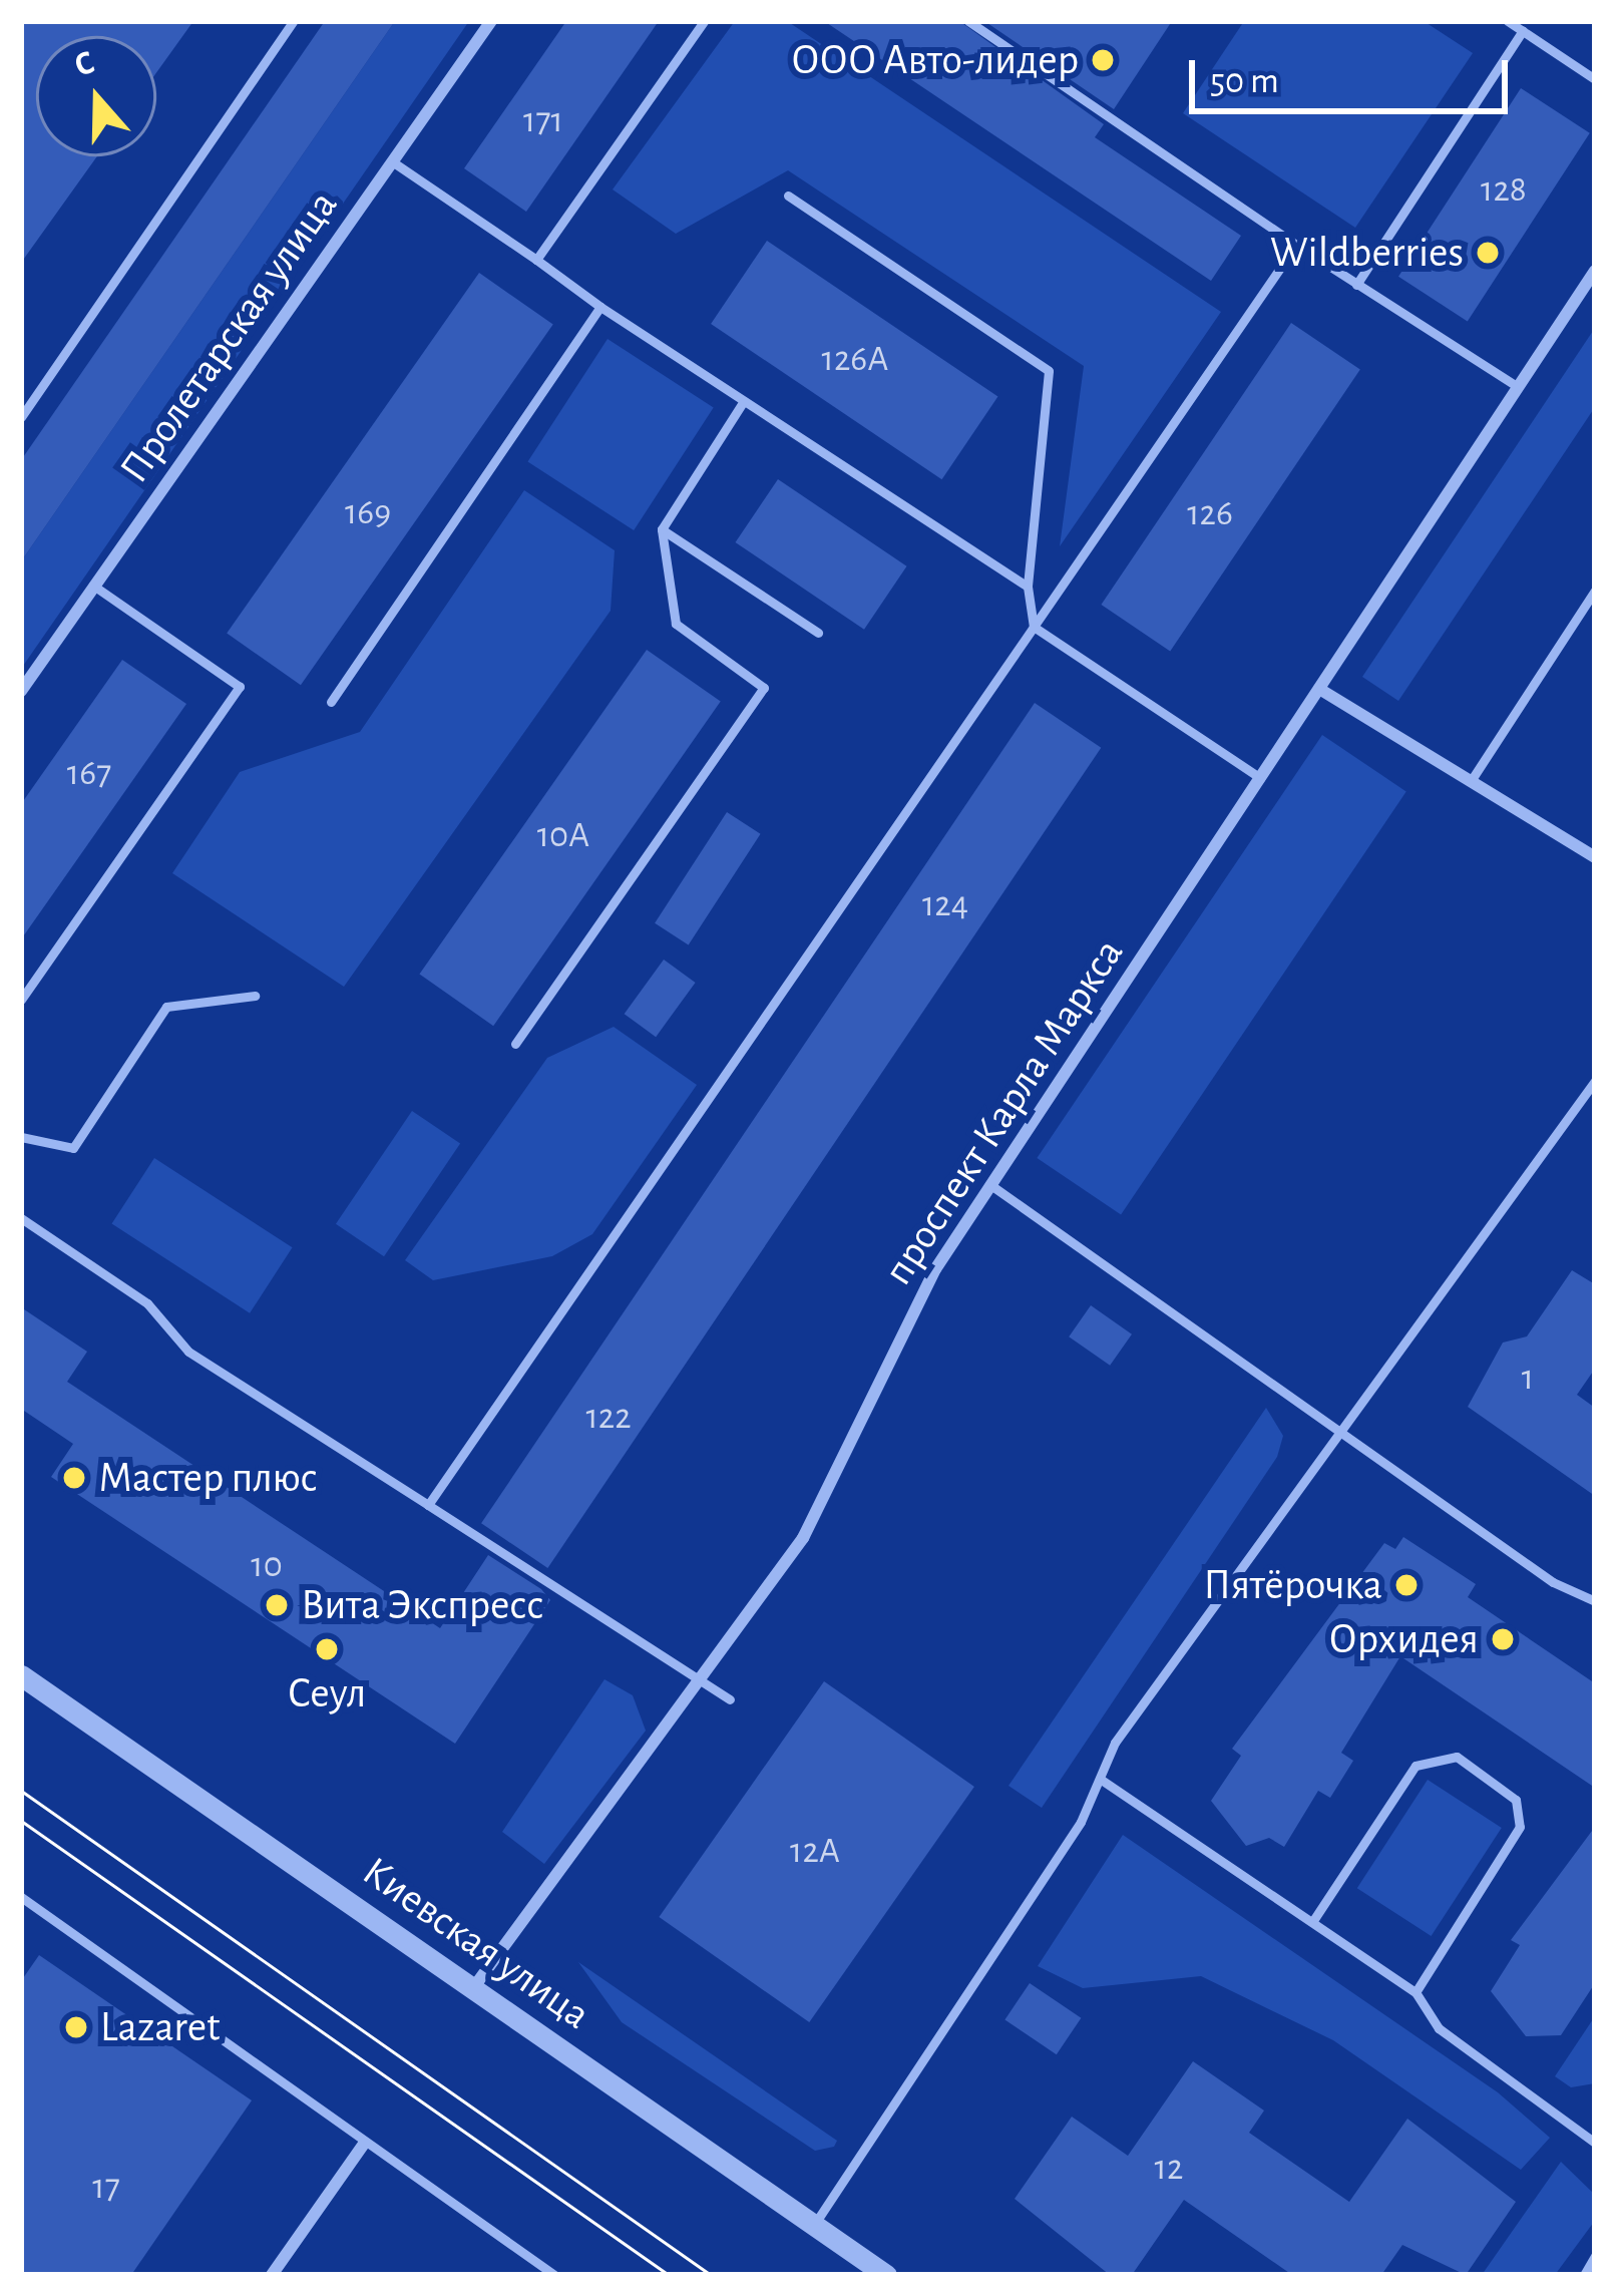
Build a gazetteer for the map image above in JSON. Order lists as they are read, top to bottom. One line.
{"streets":{"street":["Пролетарская улица","проспект Карла Маркса","Киевская улица"]},"crossings":[["проспект Карла Маркса","Киевская улица"]],"places":["ООО Авто-лидер","Wildberries","Мастер плюс","Пятёрочка","Вита Экспресс","Орхидея","Сеул","Lazaret"],"house_numbers":["171","128","126А","169","126","167","10А","124","1","122","10","12А","12","17"],"scale_bar":"50 m","north":"top"}
